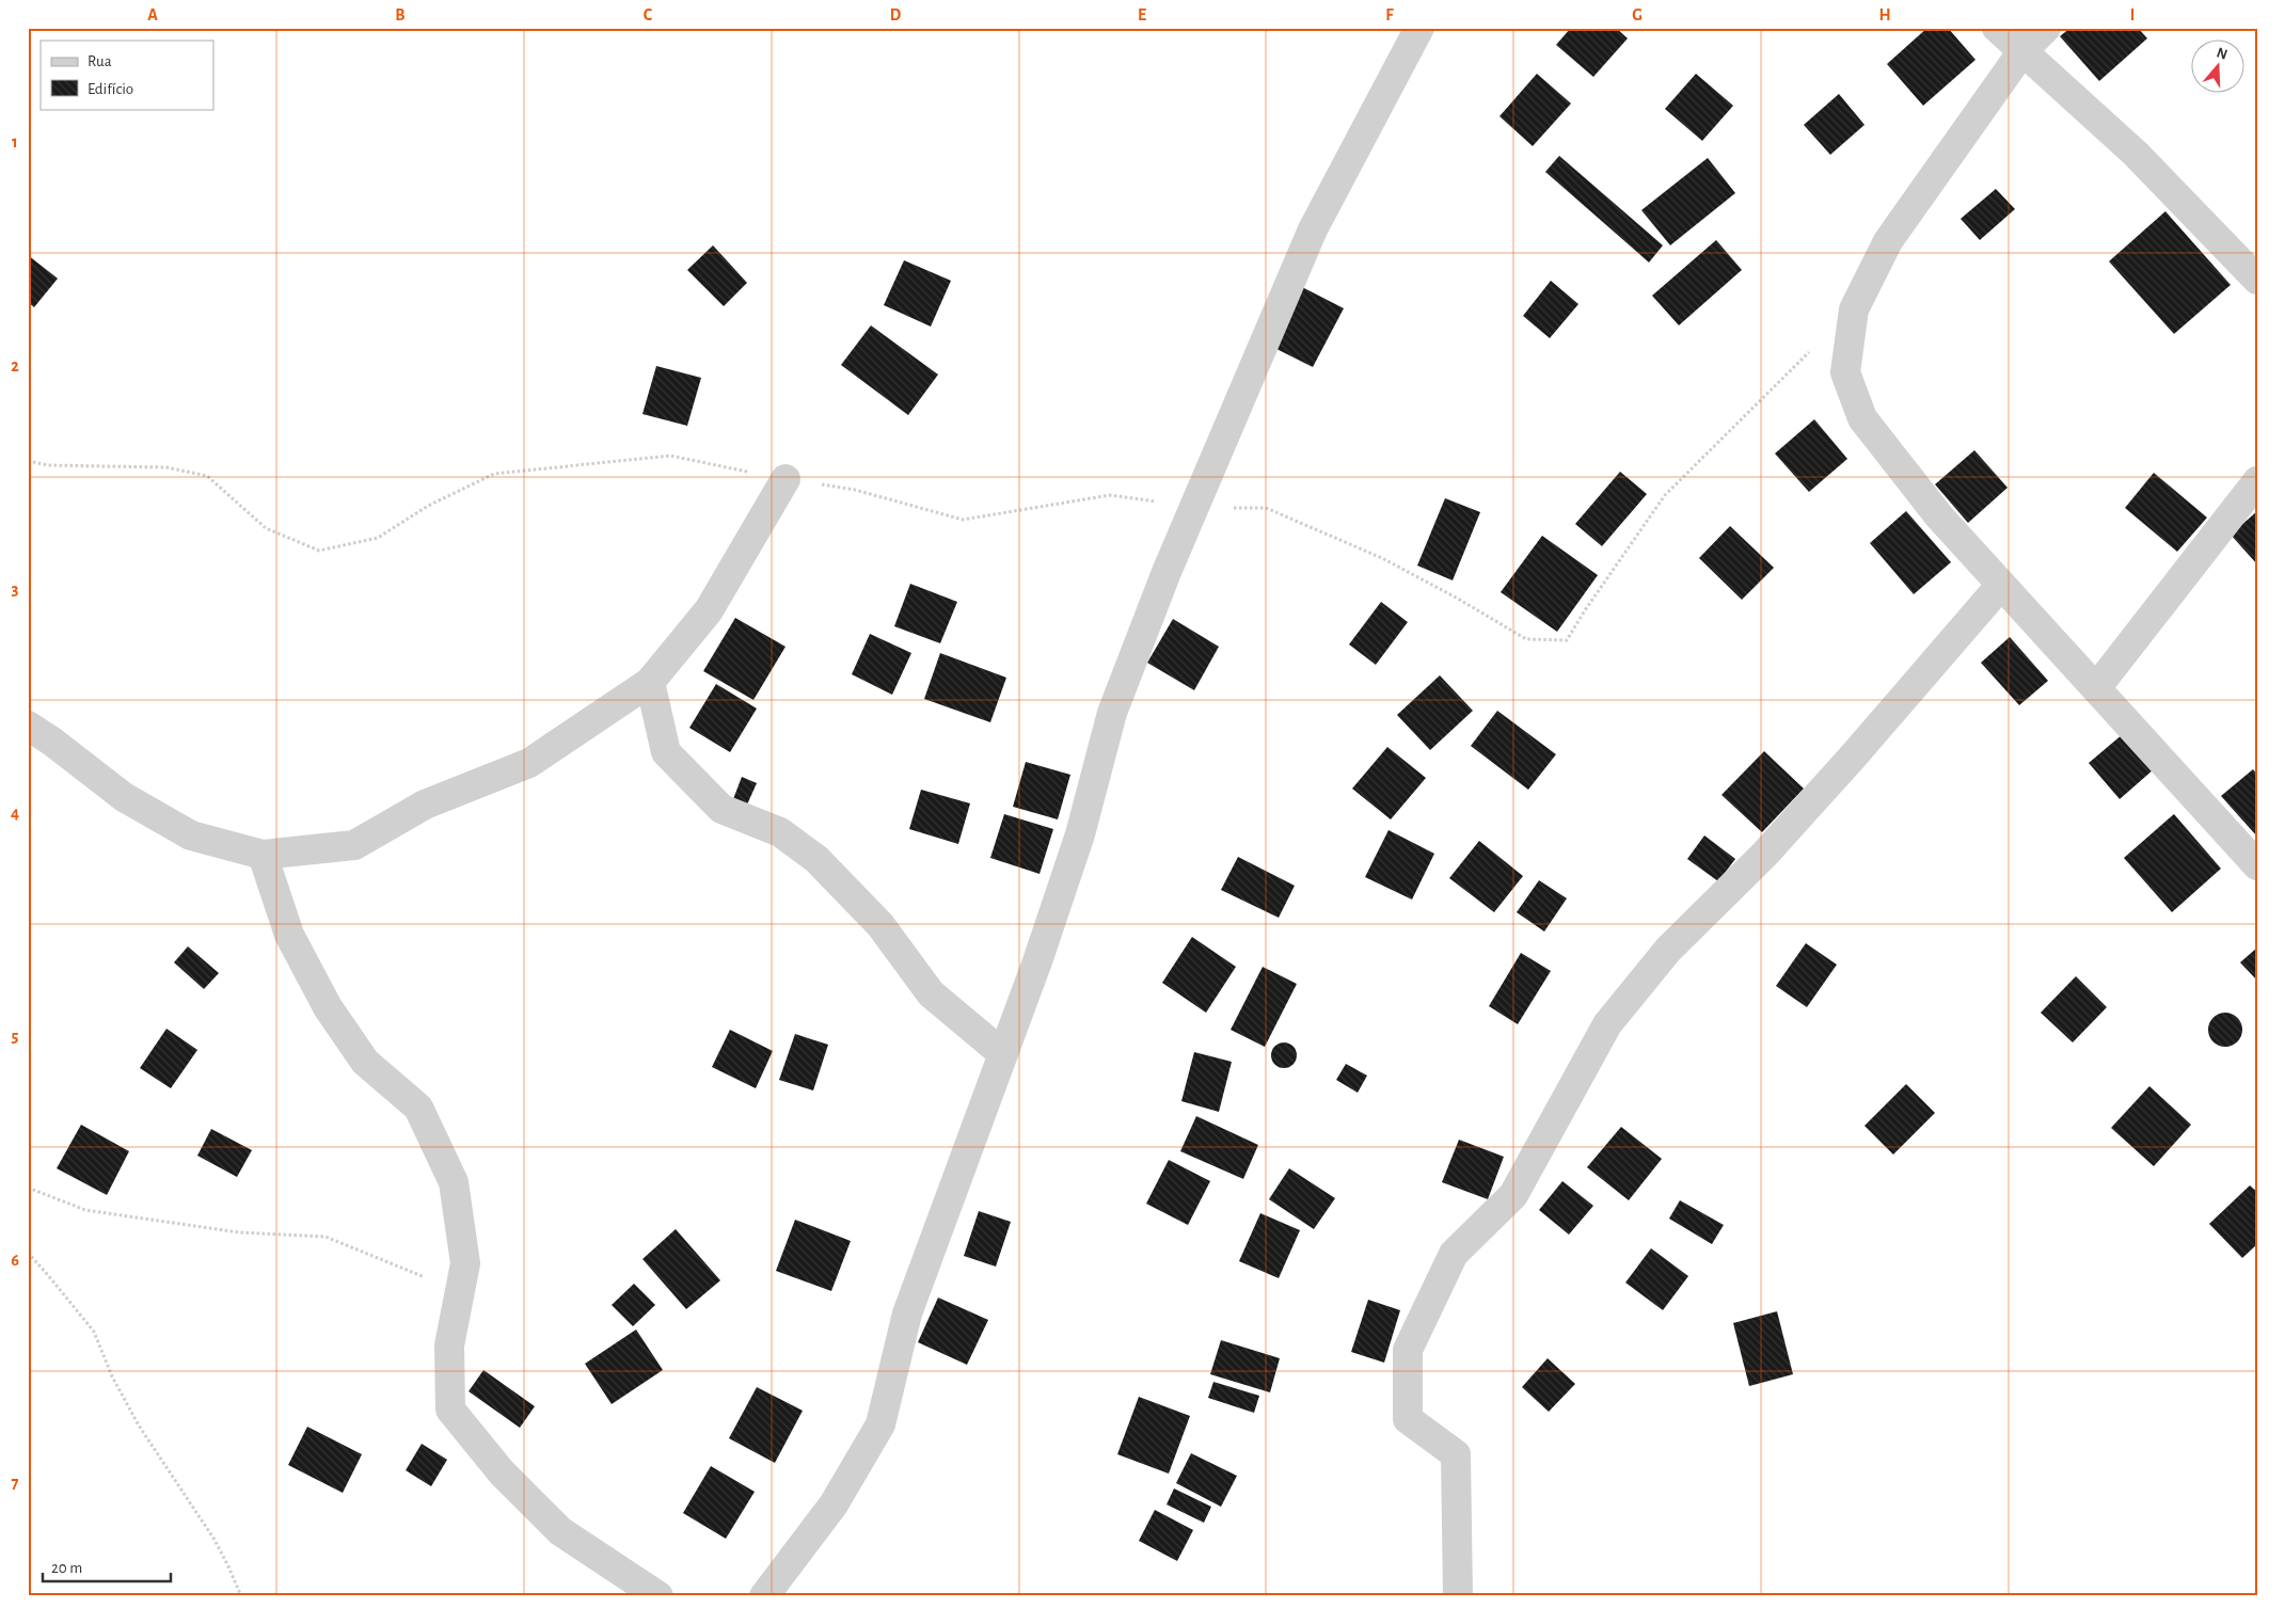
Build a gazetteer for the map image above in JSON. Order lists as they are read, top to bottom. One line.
{"legend":["Rua","Edifício"],"scale_bar":"20 m","north":"top","grid":{"columns":["A","B","C","D","E","F","G","H","I"],"rows":["1","2","3","4","5","6","7"]}}
